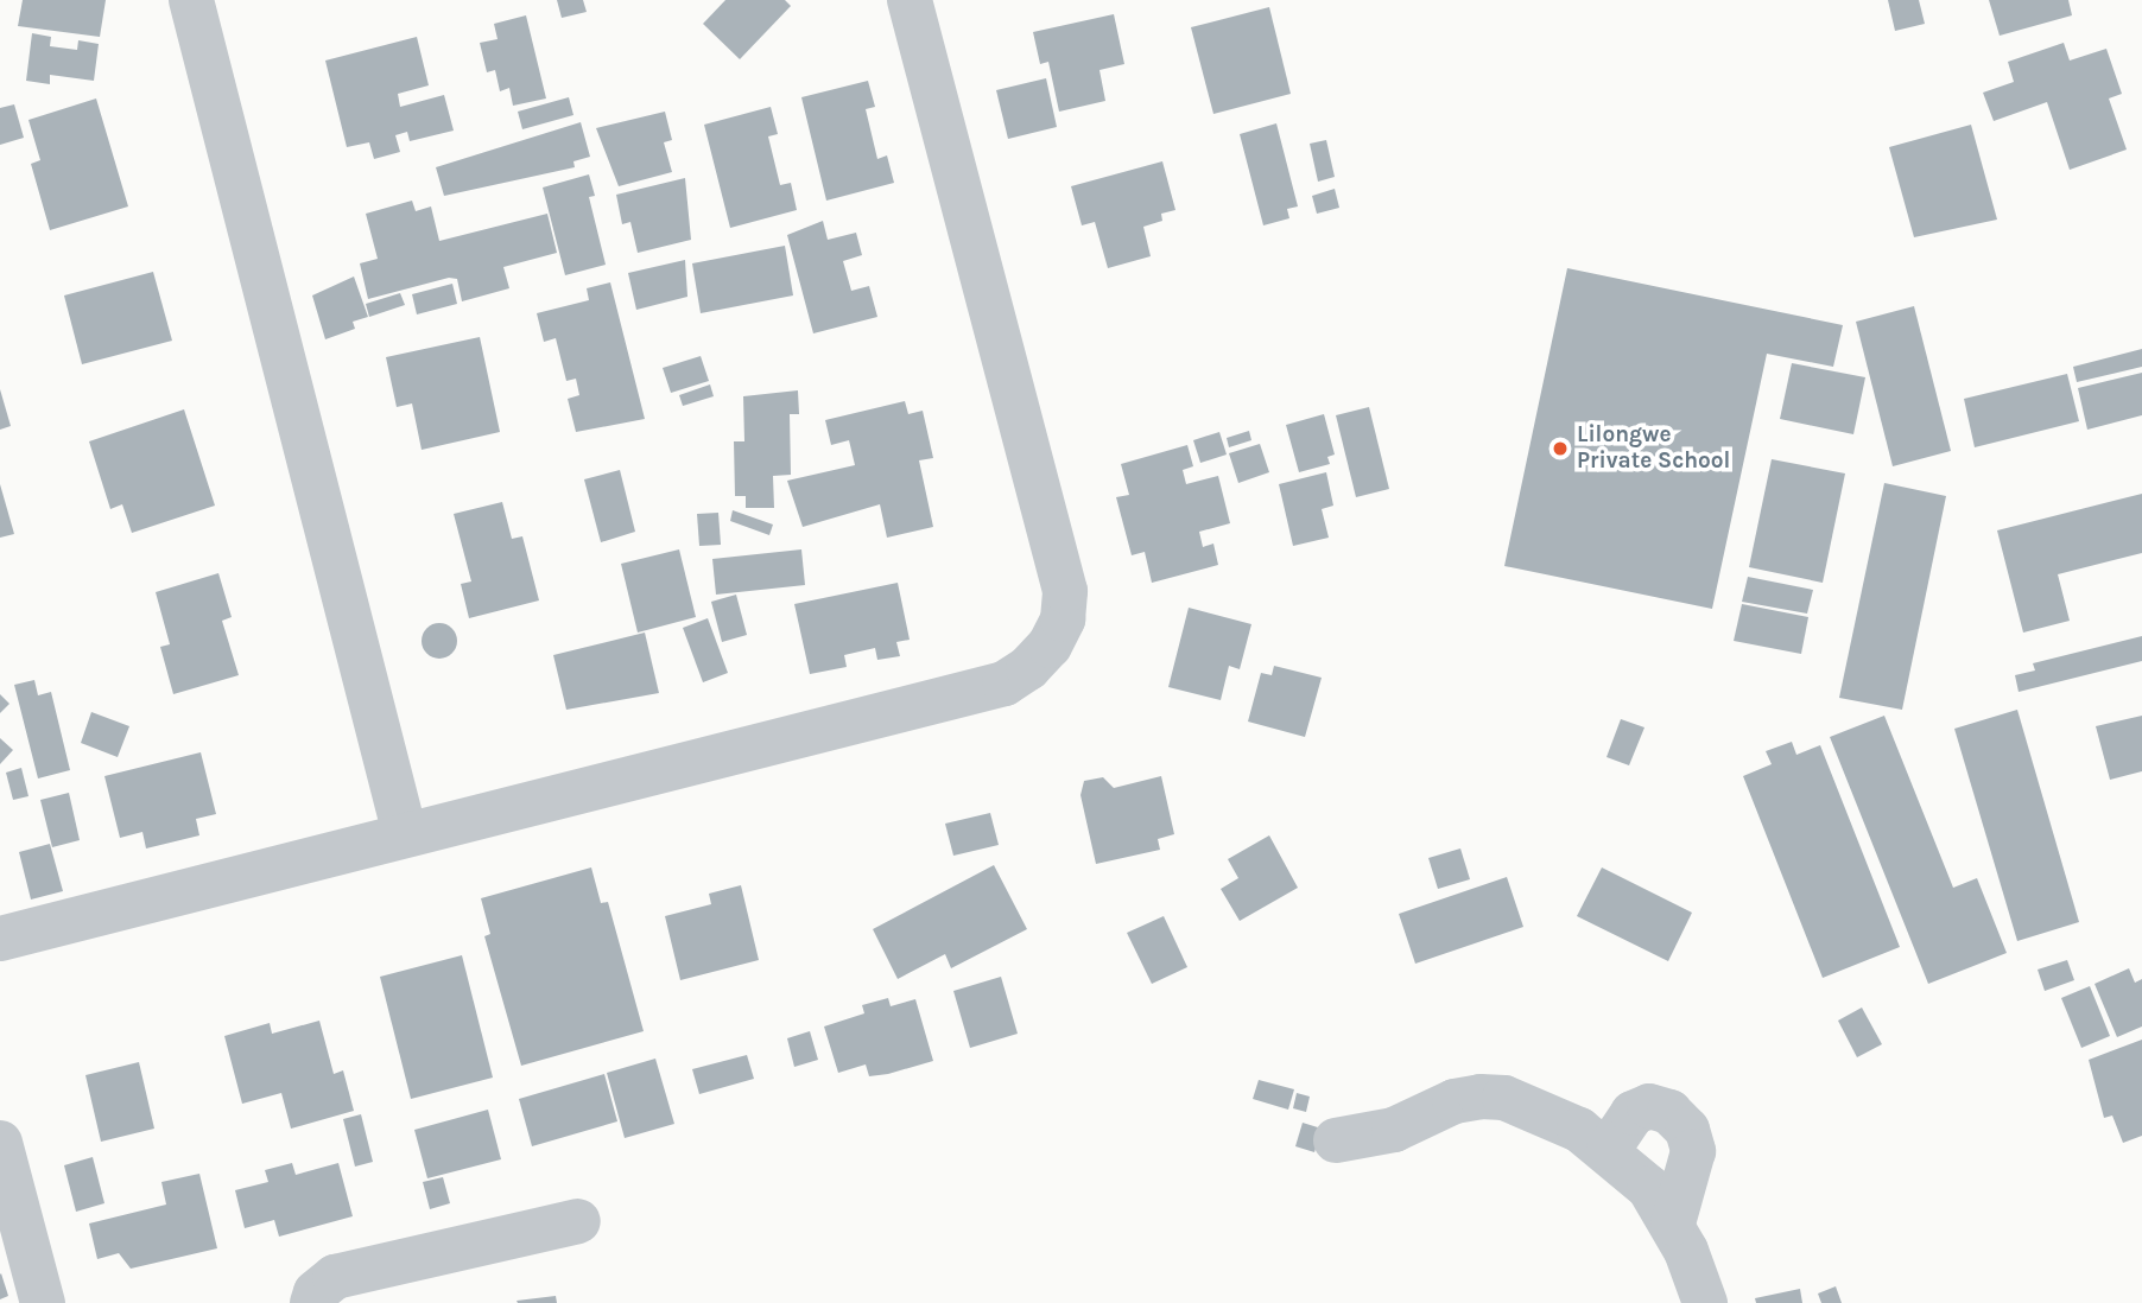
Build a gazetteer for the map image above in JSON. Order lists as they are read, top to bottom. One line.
{"places":["Lilongwe Private School"]}
